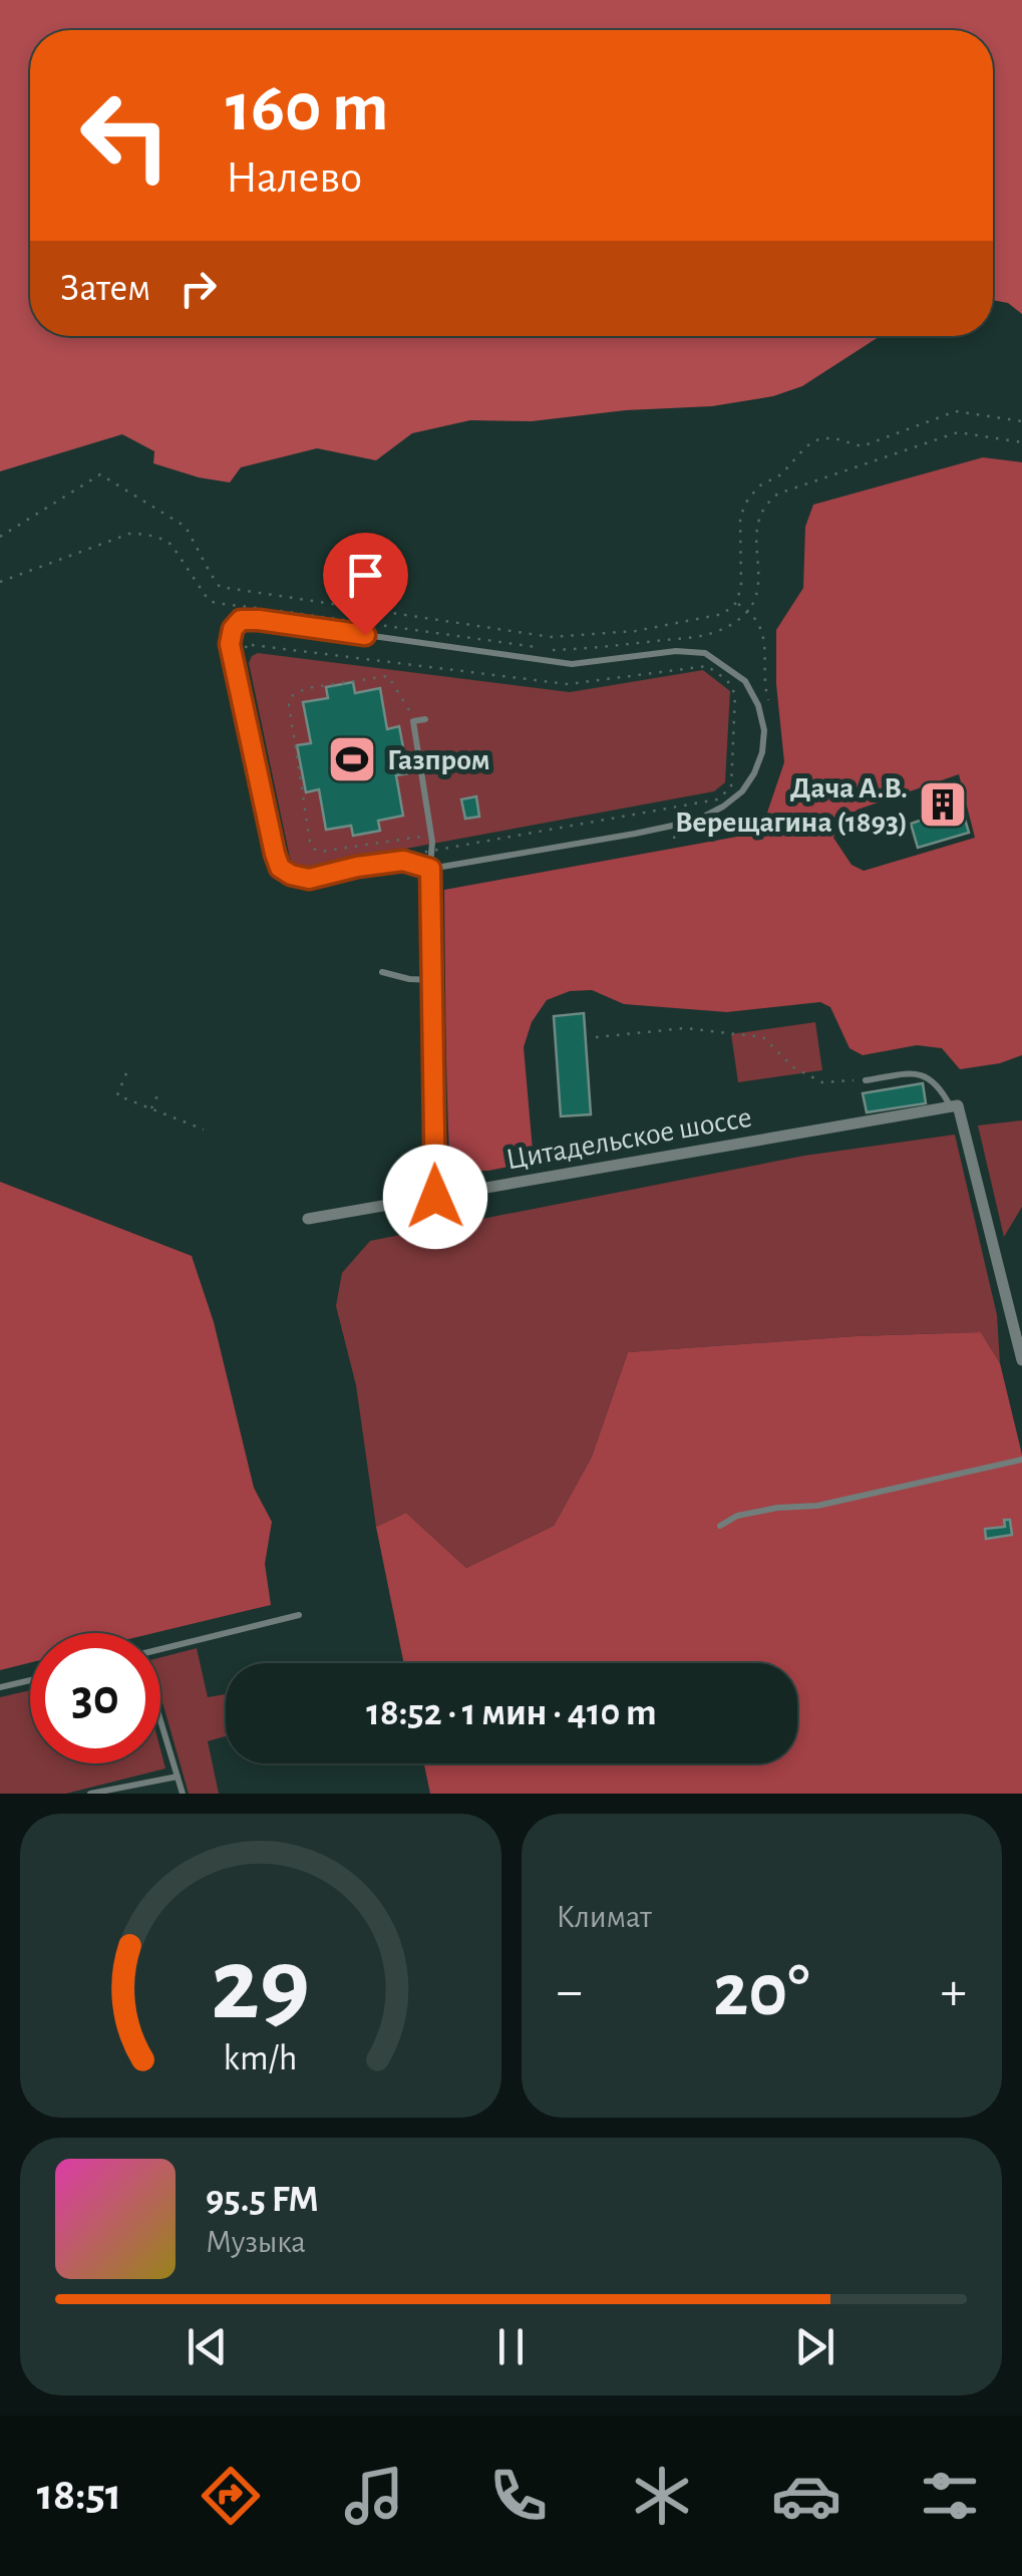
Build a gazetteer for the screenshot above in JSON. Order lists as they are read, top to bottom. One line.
{"streets":{"street":["Цитадельское шоссе"]},"places":{"sports":["Газпром"],"building":["Дача А.В. Верещагина (1893)"]},"page":{"turn":["160 m","Налево"],"then":"Затем","limit":"30","trip":"18:52 · 1 мин · 410 m","tile":"Климат","heat":["−","20°","+"],"song":["95.5 FM","Музыка"],"tabs":"18:51","gauge":["29","km/h"]}}
